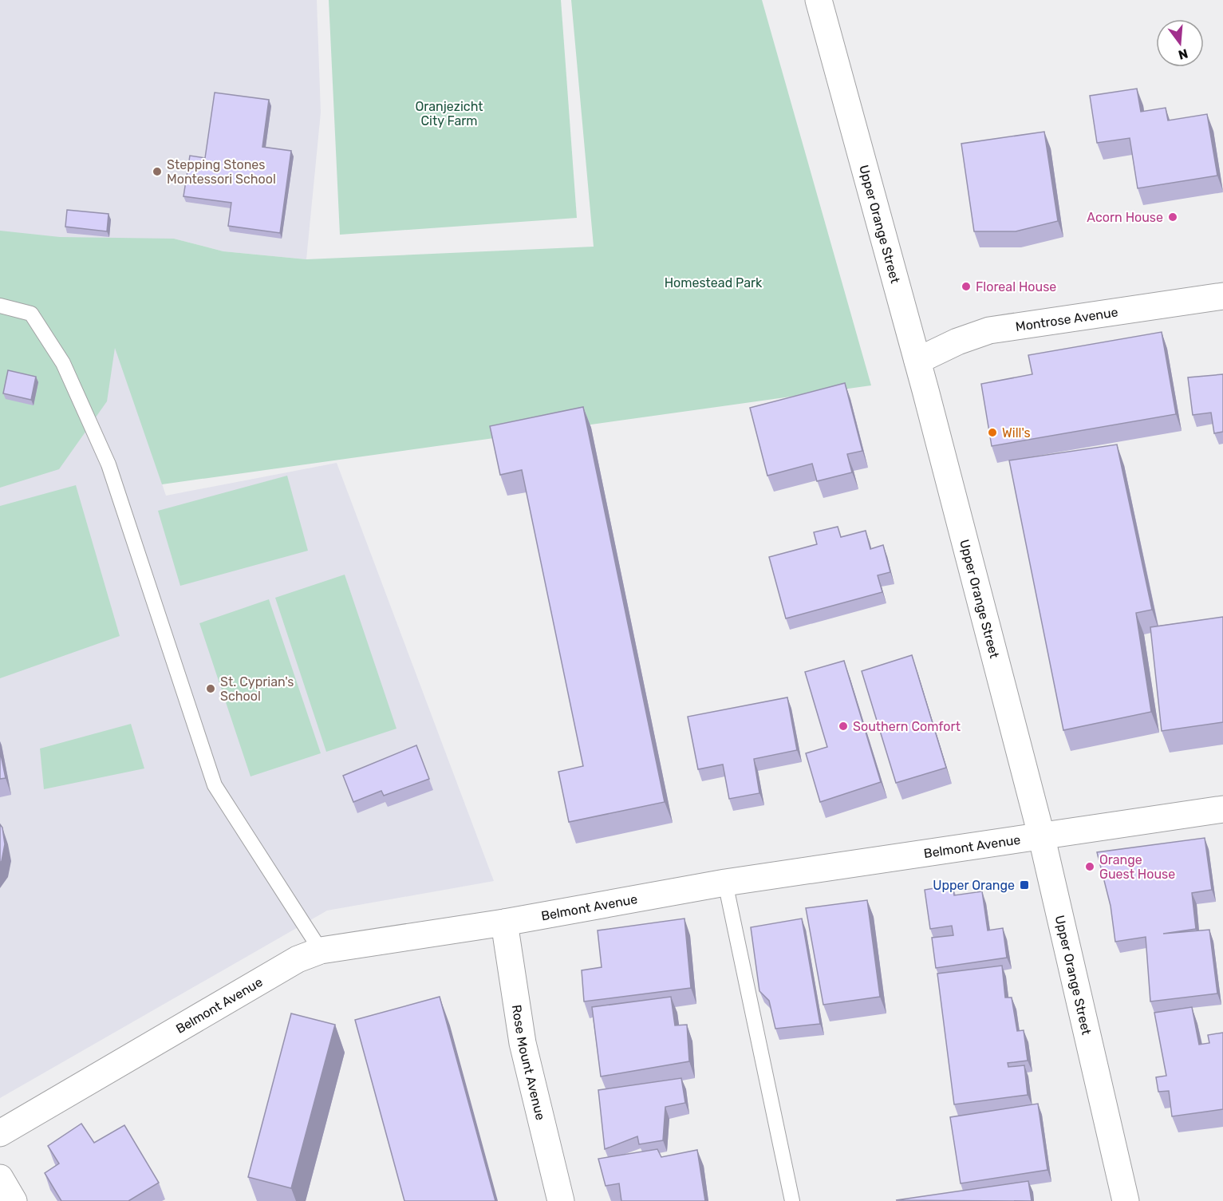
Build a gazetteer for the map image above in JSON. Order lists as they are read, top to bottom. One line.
{"streets":{"street":["Upper Orange Street","Montrose Avenue","Belmont Avenue","Rose Mount Avenue"]},"crossings":[["Upper Orange Street","Montrose Avenue"],["Upper Orange Street","Belmont Avenue"],["Belmont Avenue","Rose Mount Avenue"]],"parks":["Oranjezicht City Farm","Homestead Park"],"places":{"other":["Stepping Stones Montessori School","Acorn House","Floreal House","Will's","St. Cyprian's School","Southern Comfort","Orange Guest House"],"transit":["Upper Orange"]},"north":"bottom"}
